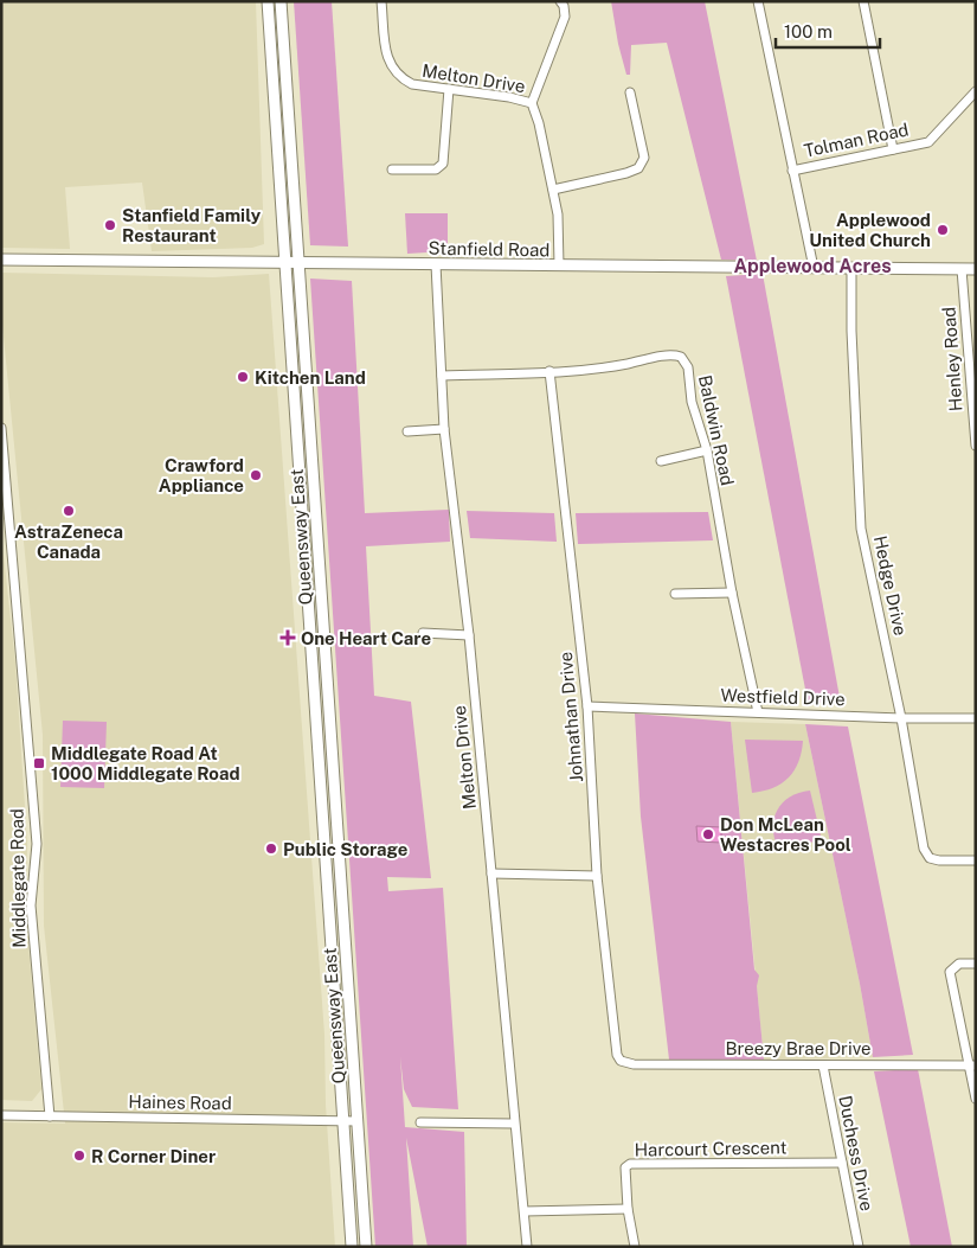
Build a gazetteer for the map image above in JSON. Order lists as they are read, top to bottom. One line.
{"streets":{"main road":["Stanfield Road","Queensway East"],"street":["Melton Drive","Tolman Road","Henley Road","Baldwin Road","Hedge Drive","Westfield Drive","Johnathan Drive","Middlegate Road","Breezy Brae Drive","Haines Road","Harcourt Crescent","Duchess Drive"]},"crossings":[["Melton Drive","Stanfield Road"],["Melton Drive","Baldwin Road"],["Stanfield Road","Henley Road"],["Stanfield Road","Queensway East"],["Stanfield Road","Hedge Drive"],["Baldwin Road","Westfield Drive"],["Baldwin Road","Johnathan Drive"],["Queensway East","Haines Road"],["Hedge Drive","Westfield Drive"],["Westfield Drive","Johnathan Drive"],["Johnathan Drive","Breezy Brae Drive"],["Middlegate Road","Haines Road"],["Breezy Brae Drive","Duchess Drive"],["Harcourt Crescent","Duchess Drive"]],"districts":["Applewood Acres"],"places":{"other":["Stanfield Family Restaurant","Applewood United Church","Kitchen Land","Crawford Appliance","AstraZeneca Canada","Don McLean Westacres Pool","Public Storage","R Corner Diner"],"health":["One Heart Care"],"transit":["Middlegate Road At 1000 Middlegate Road"]},"scale_bar":"100 m"}
